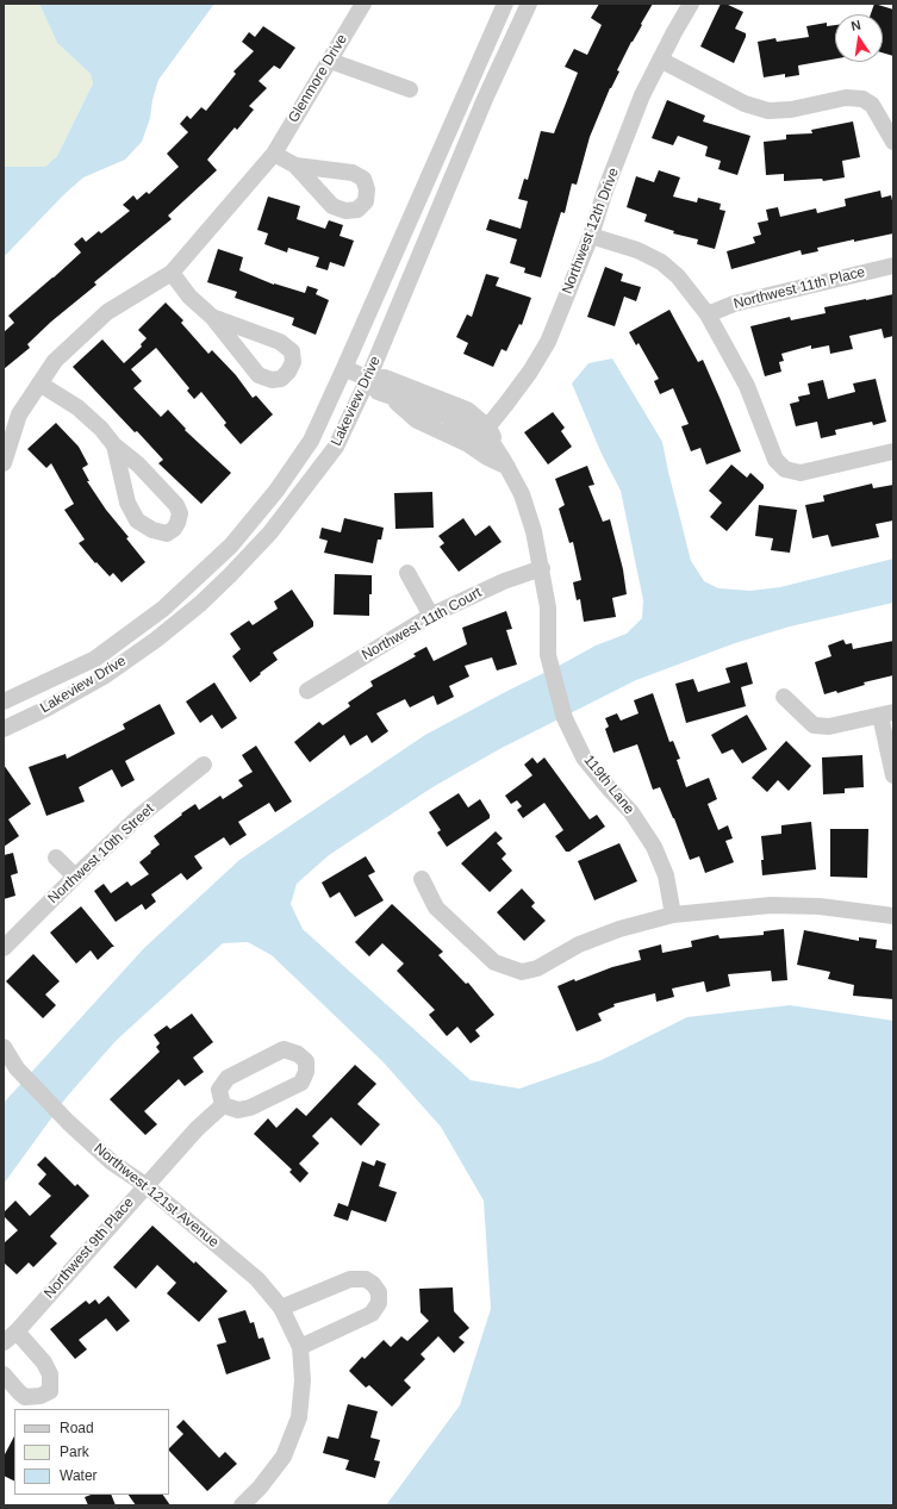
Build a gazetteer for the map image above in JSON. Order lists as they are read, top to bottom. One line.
{"streets":{"street":["Glenmore Drive","Northwest 12th Drive","Northwest 11th Place","Lakeview Drive","Northwest 11th Court","119th Lane","Northwest 10th Street","Northwest 121st Avenue","Northwest 9th Place"]},"crossings":[["Northwest 12th Drive","119th Lane"],["Northwest 11th Court","119th Lane"],["Northwest 121st Avenue","Northwest 9th Place"]],"legend":["Road","Park","Water"],"north":"top"}
